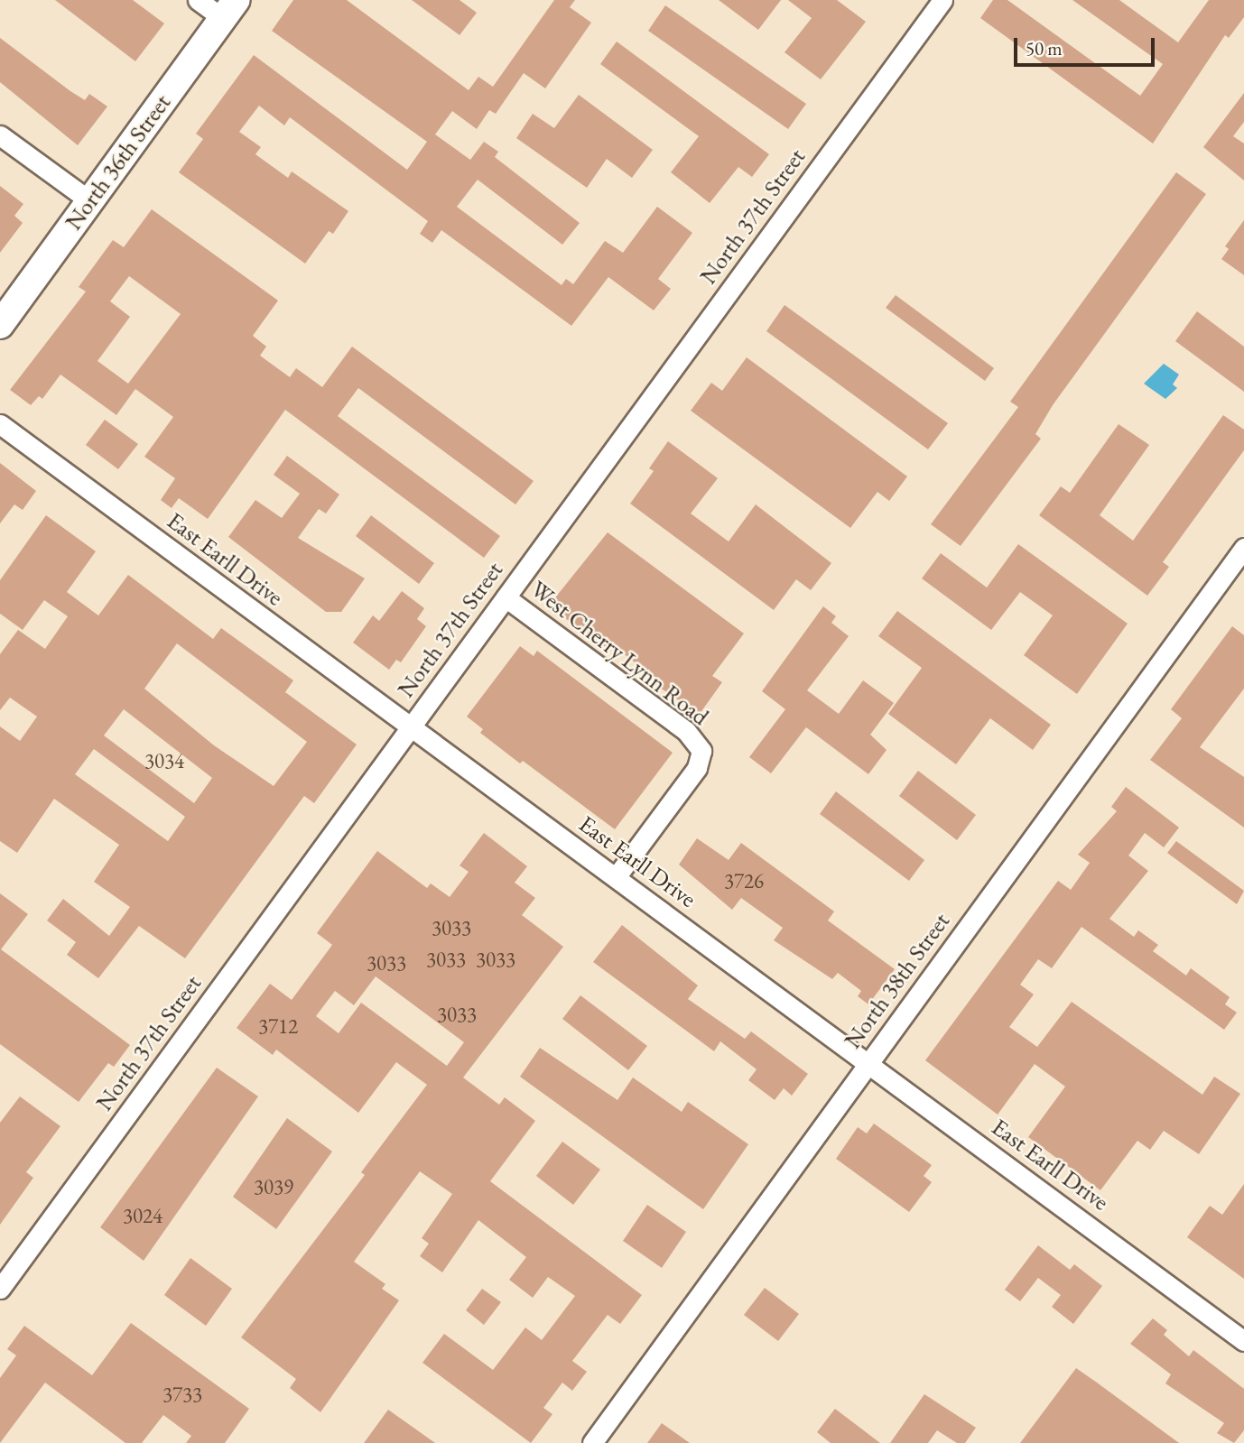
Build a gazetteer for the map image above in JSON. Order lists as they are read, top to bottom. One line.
{"streets":{"main road":["North 36th Street"],"street":["North 37th Street","East Earll Drive","West Cherry Lynn Road","North 38th Street"]},"crossings":[["North 37th Street","East Earll Drive"],["North 37th Street","West Cherry Lynn Road"],["East Earll Drive","West Cherry Lynn Road"],["East Earll Drive","North 38th Street"]],"house_numbers":["3034","3726","3033","3033","3033","3033","3033","3712","3039","3024","3733"],"scale_bar":"50 m"}
